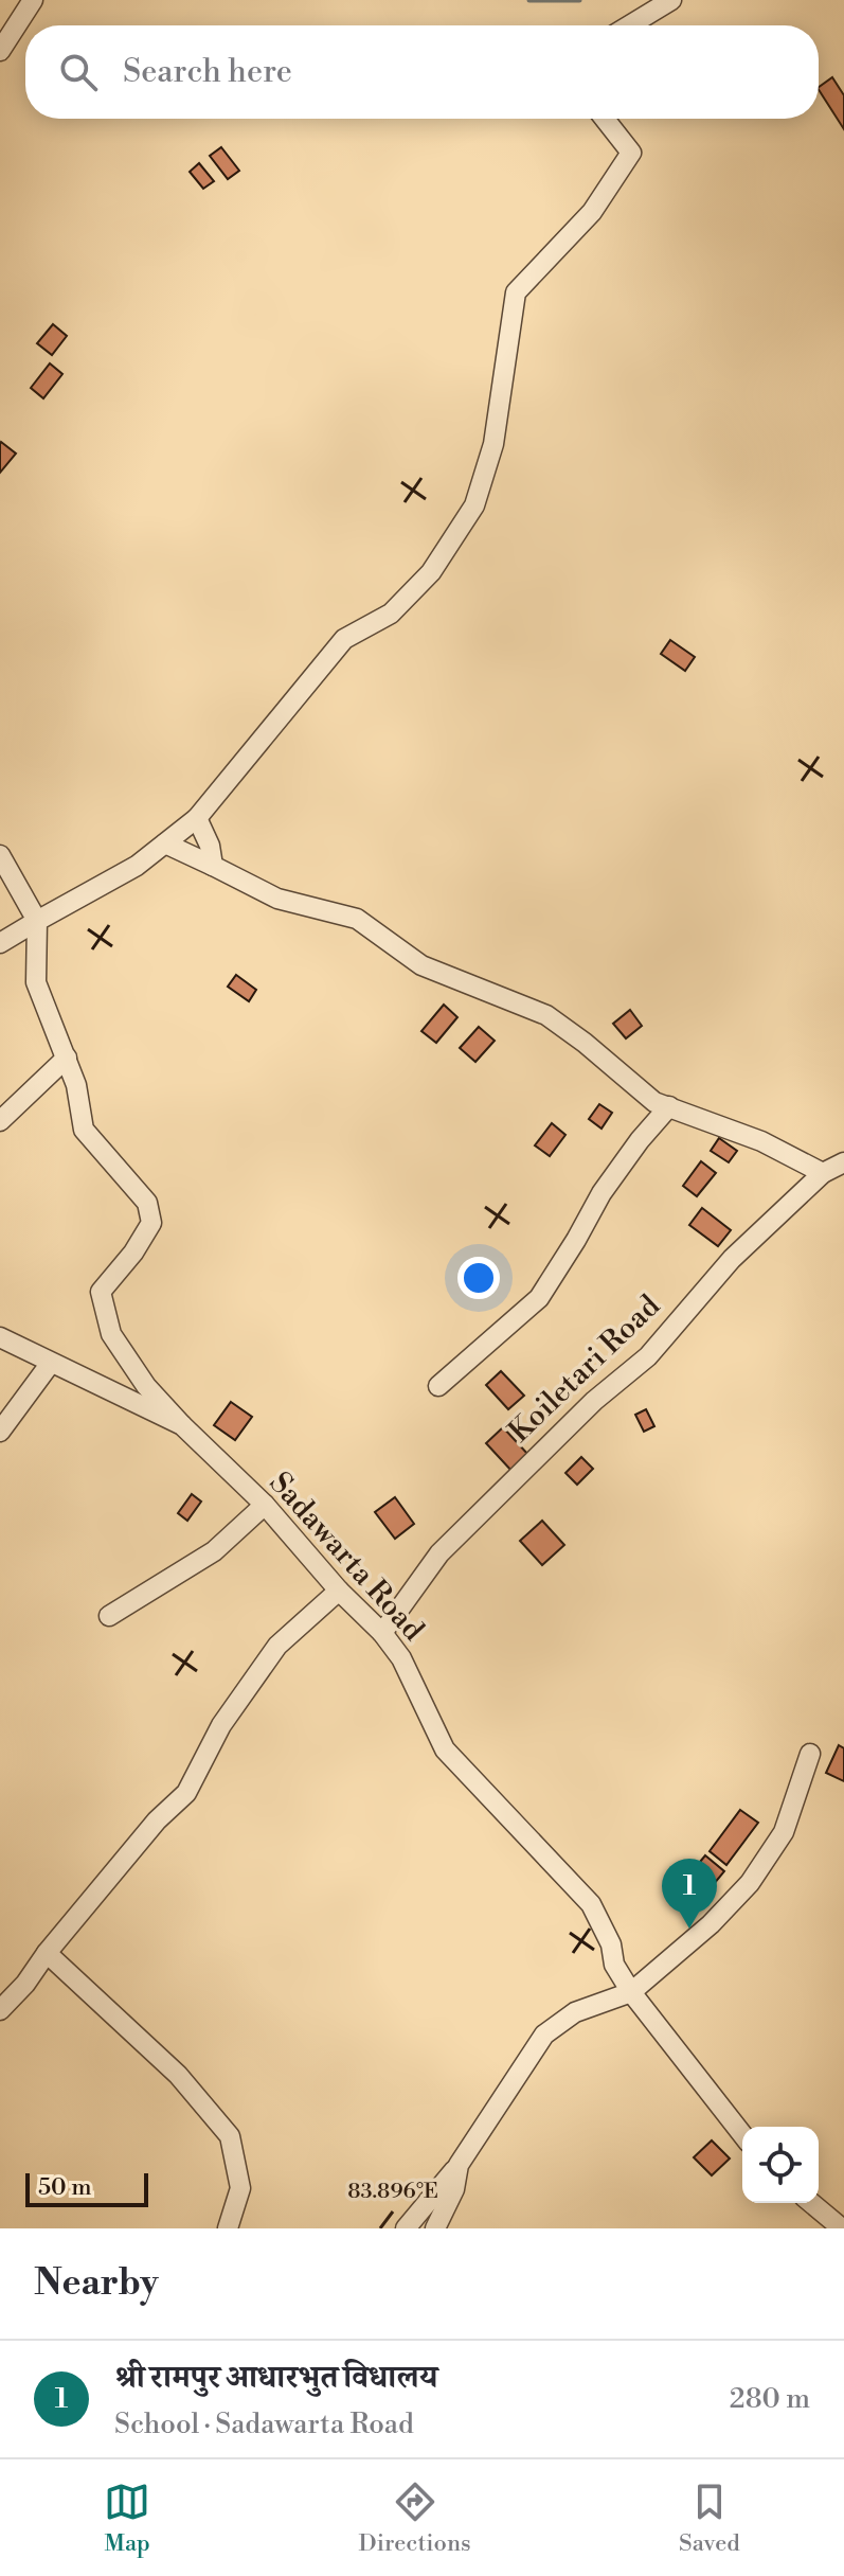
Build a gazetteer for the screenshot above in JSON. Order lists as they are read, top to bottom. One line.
{"streets":{"street":["Koiletari Road","Sadawarta Road"]},"crossings":[["Koiletari Road","Sadawarta Road"]],"scale_bar":"50 m","page":{"search":"Search here","pins":"1","scale":"50 m","heading":"Nearby","list":[{"mark":"1","name":"श्री रामपुर आधारभुत विधालय","note":"School · Sadawarta Road","value":"280 m"}],"nav":["Map","Directions","Saved"]},"coordinates":["83.896°E"]}
